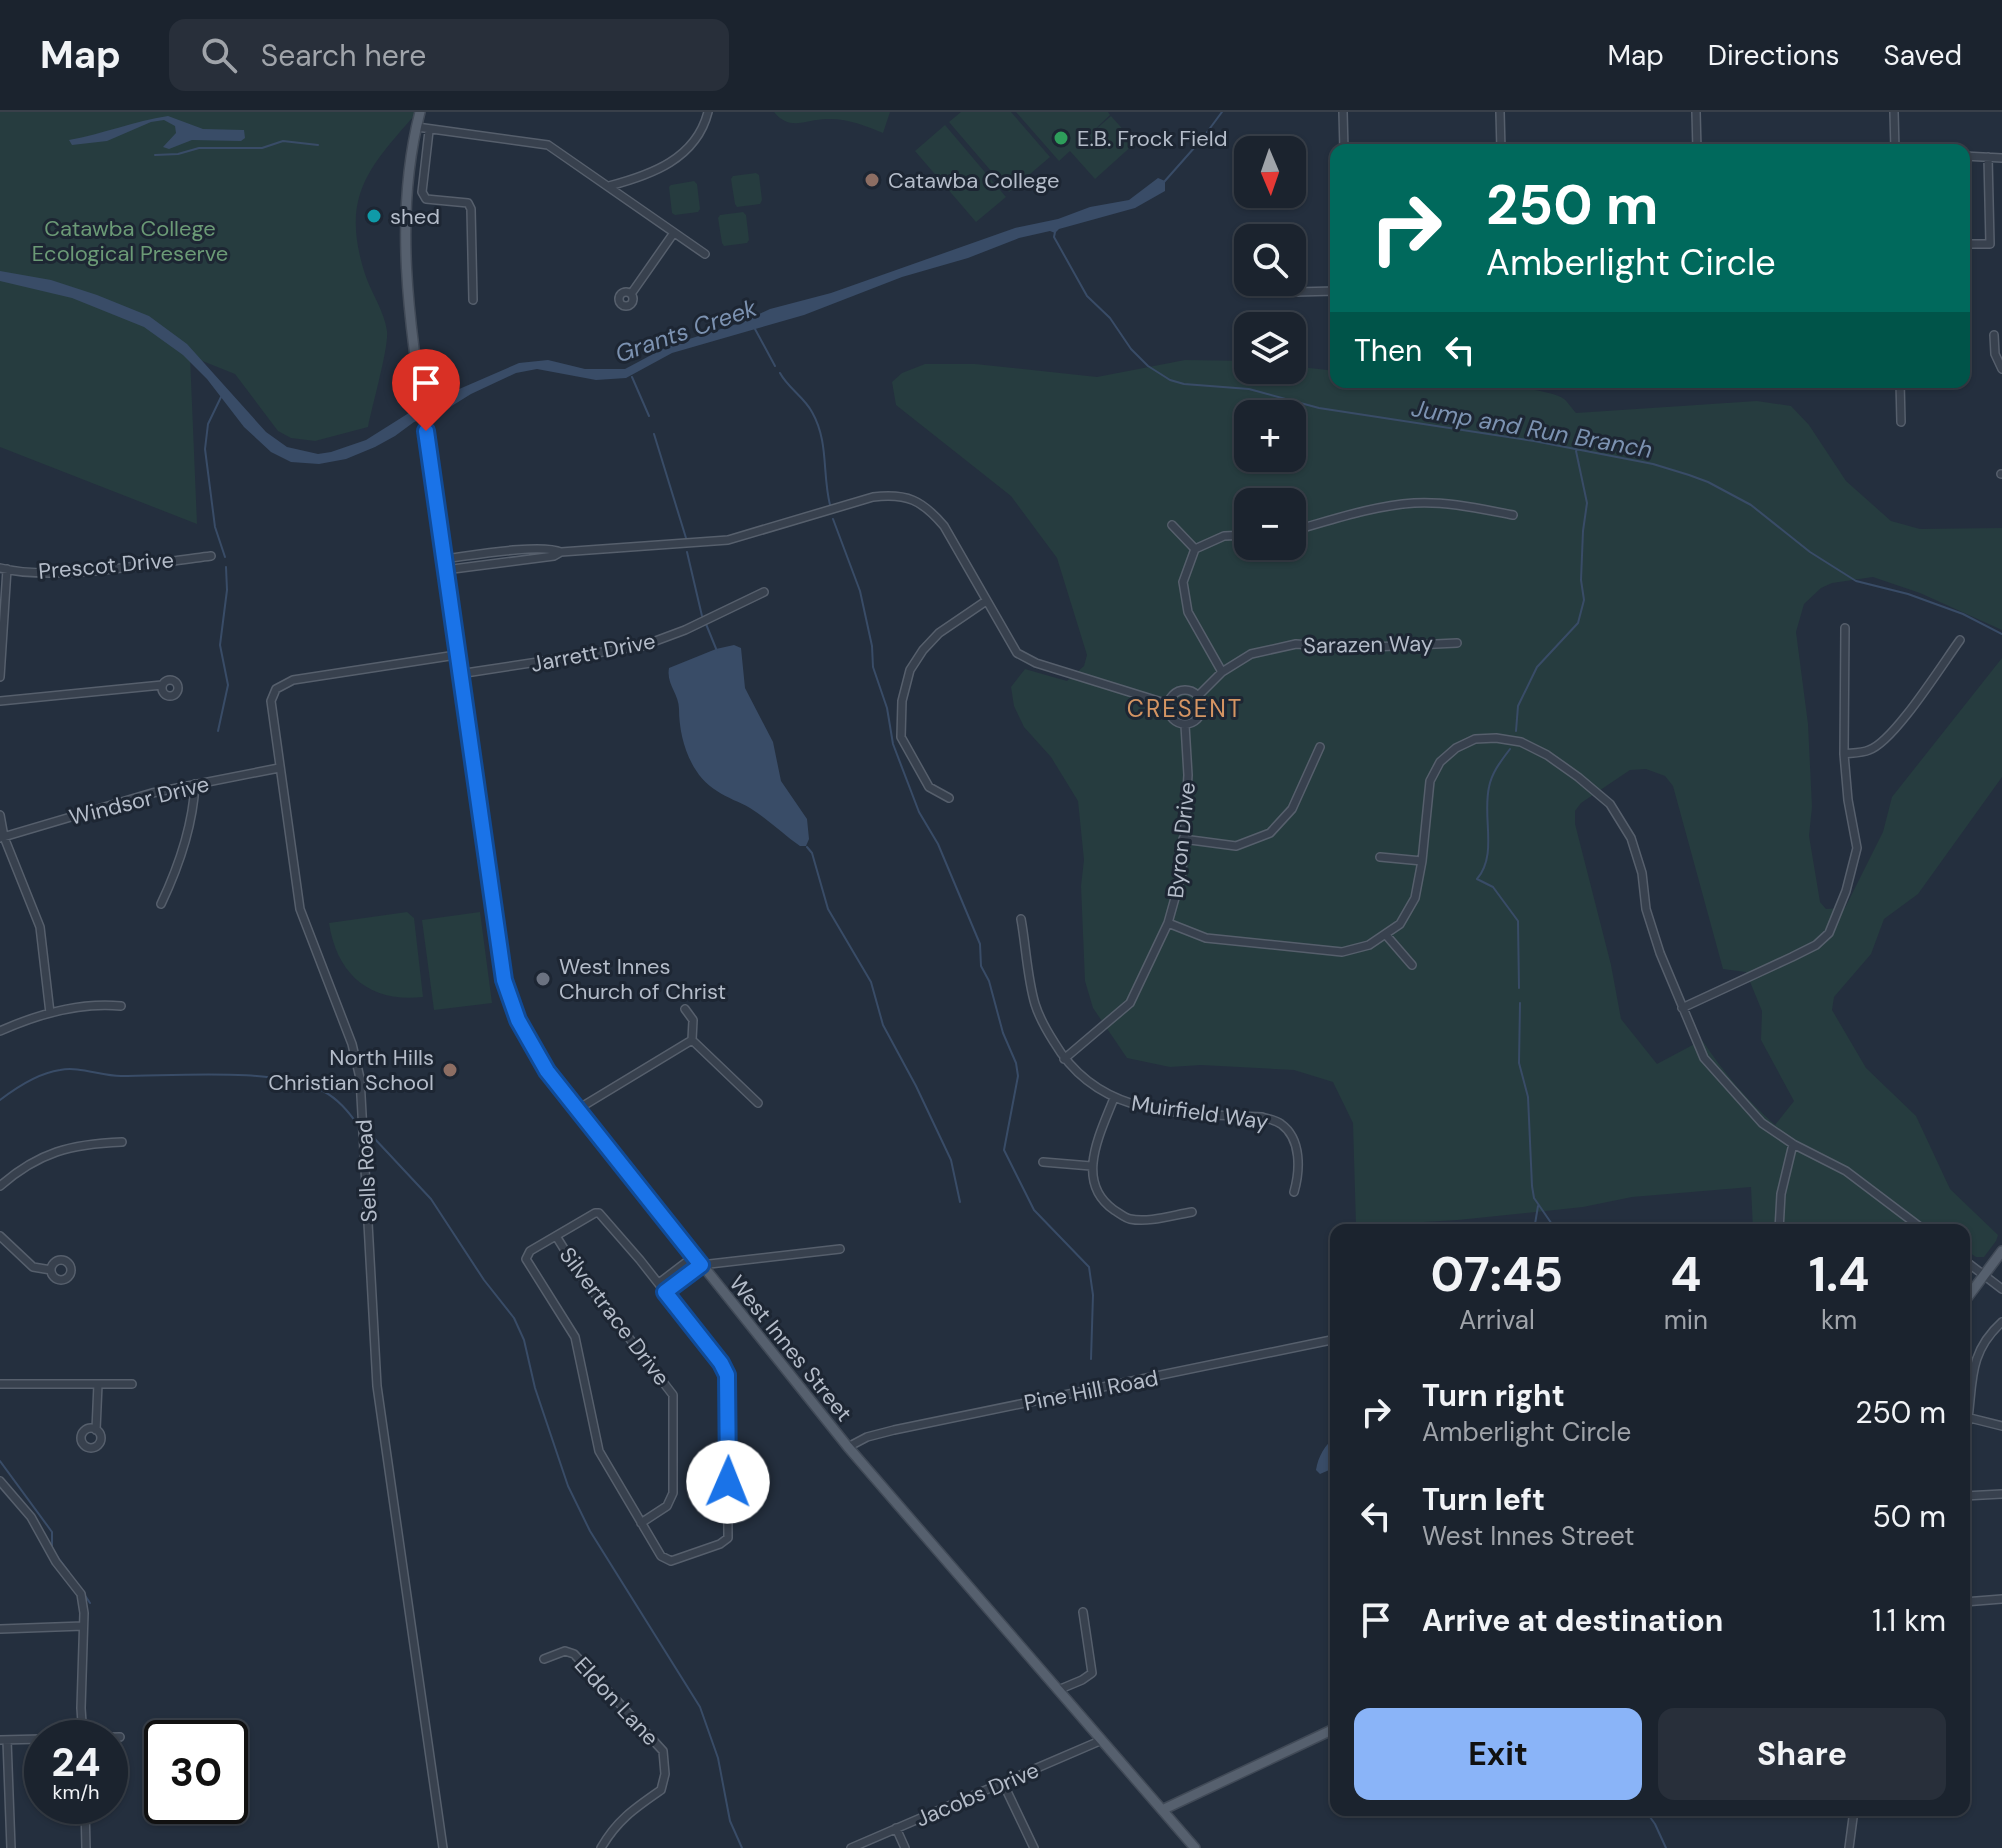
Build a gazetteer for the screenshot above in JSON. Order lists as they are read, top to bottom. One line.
{"streets":{"main road":["West Innes Street"],"street":["Prescot Drive","Sarazen Way","Jarrett Drive","Windsor Drive","Byron Drive","Muirfield Way","Sells Road","Silvertrace Drive","Pine Hill Road","Eldon Lane","Jacobs Drive"]},"crossings":[["Sarazen Way","Byron Drive"],["Jarrett Drive","West Innes Street"],["Windsor Drive","Sells Road"],["Byron Drive","Muirfield Way"],["Sells Road","West Innes Street"],["West Innes Street","Pine Hill Road"],["West Innes Street","Jacobs Drive"]],"districts":["CRESENT"],"water":["Grants Creek","Jump and Run Branch"],"parks":["Catawba College Ecological Preserve"],"places":["E.B. Frock Field","Catawba College","shed","West Innes Church of Christ","North Hills Christian School"],"north":"bottom","page":{"header":"Map","search":"Search here","nav":["Map","Directions","Saved"],"map_buttons":["+","−"],"turn":["250 m","Amberlight Circle"],"then":"Then","eta":["07:45","Arrival","4","min","1.4","km"],"list":[{"name":"Turn right","note":"Amberlight Circle","value":"250 m"},{"name":"Turn left","note":"West Innes Street","value":"50 m"},{"name":"Arrive at destination","value":"1.1 km"}],"buttons":["Exit","Share"],"speed":"24 km/h","limit":"30"}}
